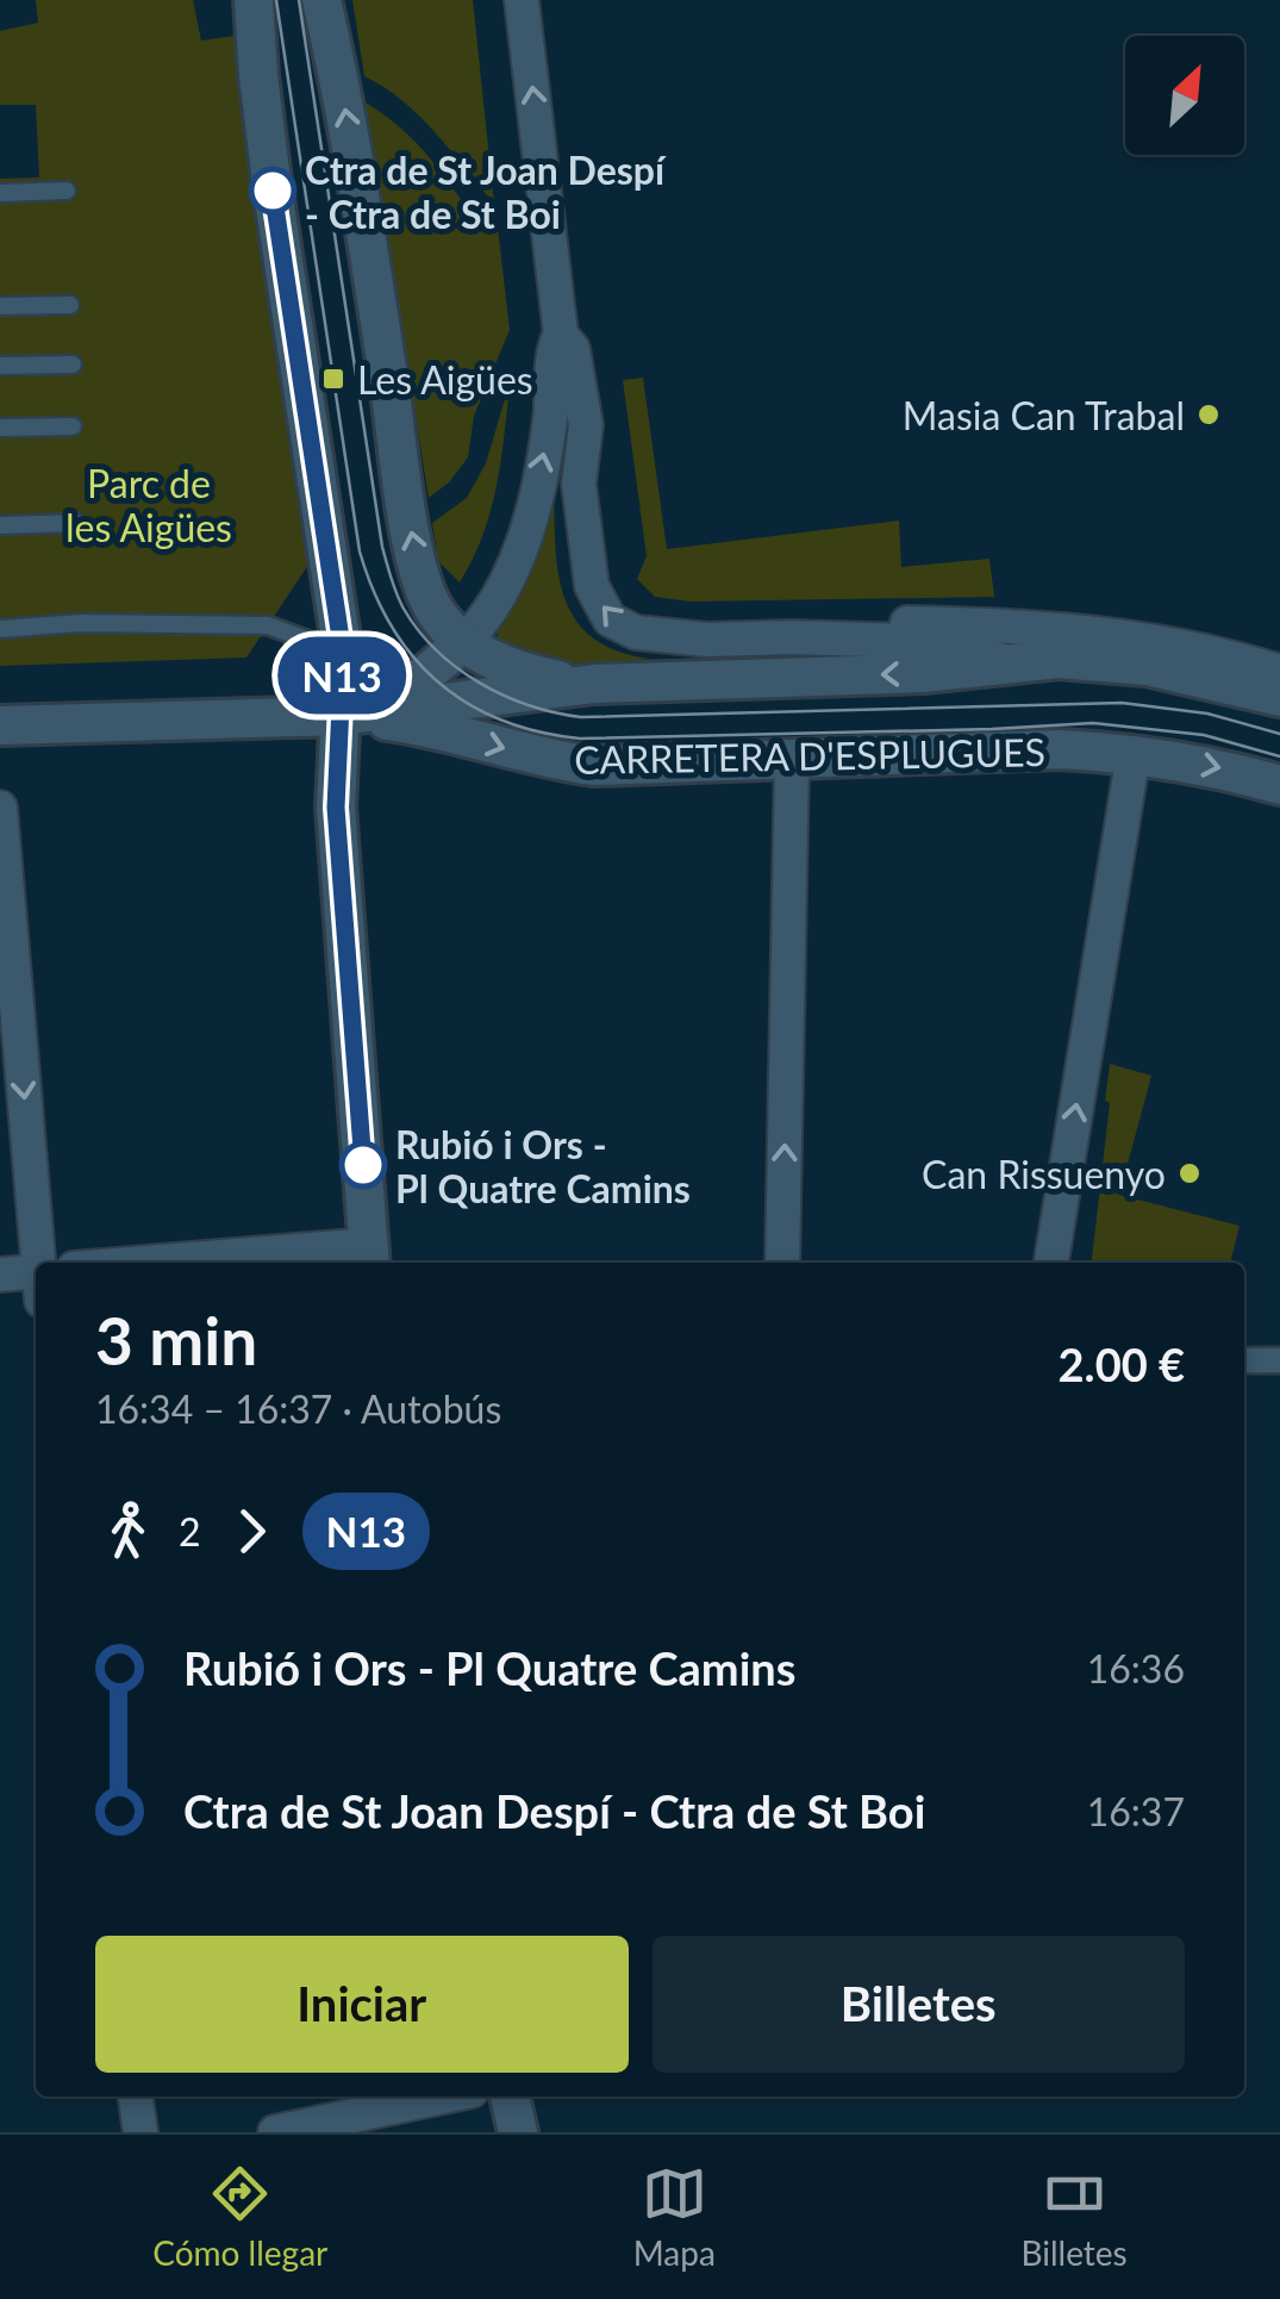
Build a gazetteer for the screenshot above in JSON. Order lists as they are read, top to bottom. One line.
{"streets":{"street":["CARRETERA D'ESPLUGUES"]},"parks":["Parc de les Aigües"],"places":{"other":["Ctra de St Joan Despí - Ctra de St Boi","Masia Can Trabal","Rubió i Ors - Pl Quatre Camins","Can Rissuenyo"],"transit":["Les Aigües"]},"lines":["bus line N13"],"north":"top right","page":{"on_map":"N13","heading":["3 min","16:34 – 16:37 · Autobús","2.00 €"],"legs":["2","N13"],"list":[{"name":"Rubió i Ors - Pl Quatre Camins","value":"16:36"},{"name":"Ctra de St Joan Despí - Ctra de St Boi","value":"16:37"}],"buttons":["Iniciar","Billetes"],"tabs":["Cómo llegar","Mapa","Billetes"]}}
